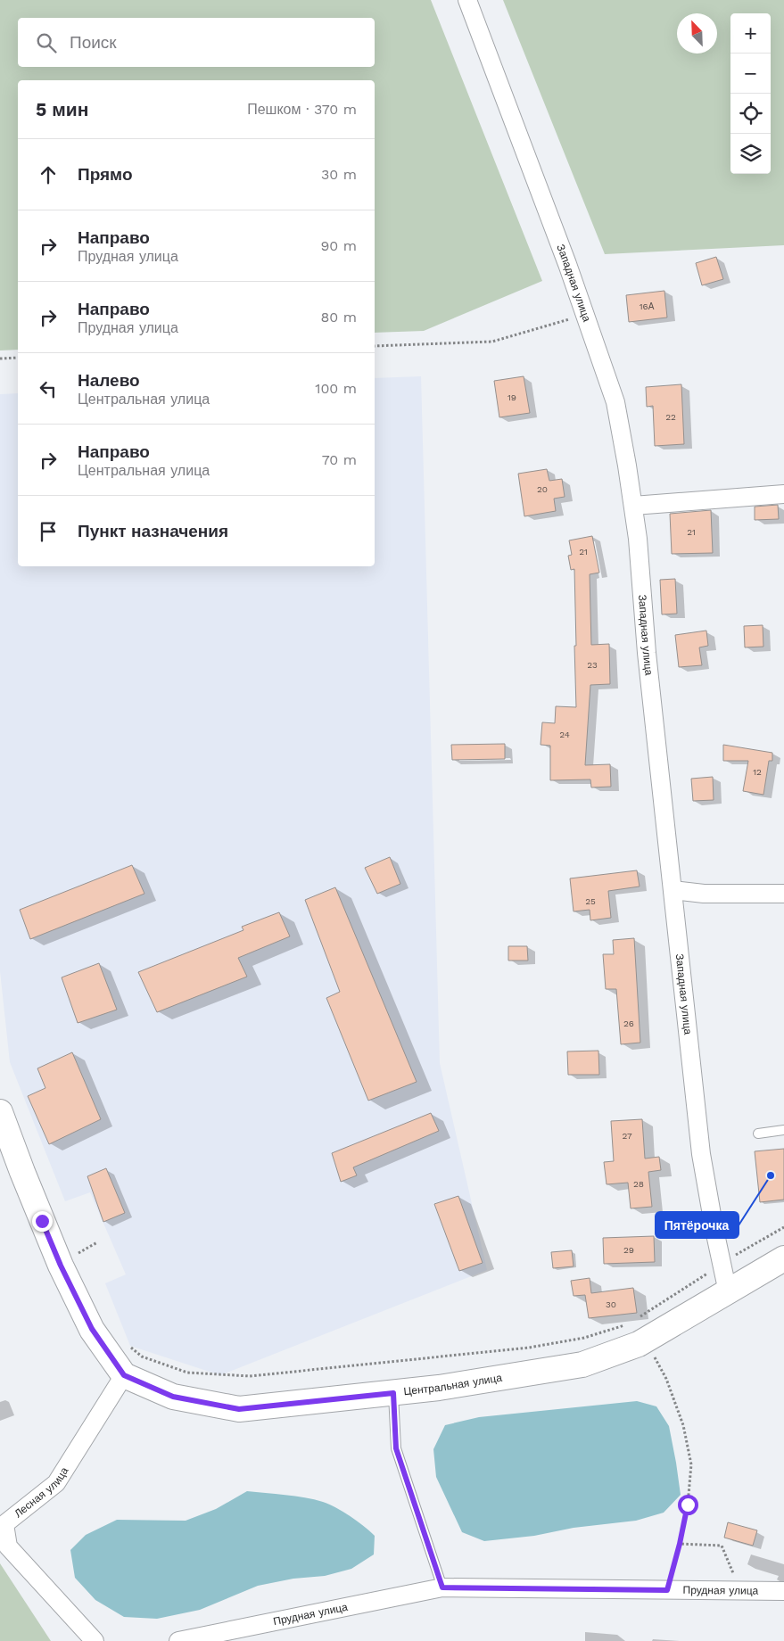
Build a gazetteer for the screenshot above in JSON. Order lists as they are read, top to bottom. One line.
{"streets":{"street":["Западная улица","Центральная улица","Лесная улица","Прудная улица"]},"crossings":[["Западная улица","Центральная улица"],["Центральная улица","Лесная улица"]],"places":["Пятёрочка"],"house_numbers":["16А","19","22","20","21","21","23","24","12","25","26","27","28","29","30"],"north":"top left","page":{"map_buttons":["+","−"],"search":"Поиск","heading":["5 мин","Пешком · 370 m"],"list":[["Прямо","30 m"],["Направо","Прудная улица","90 m"],["Направо","Прудная улица","80 m"],["Налево","Центральная улица","100 m"],["Направо","Центральная улица","70 m"],"Пункт назначения"]}}
